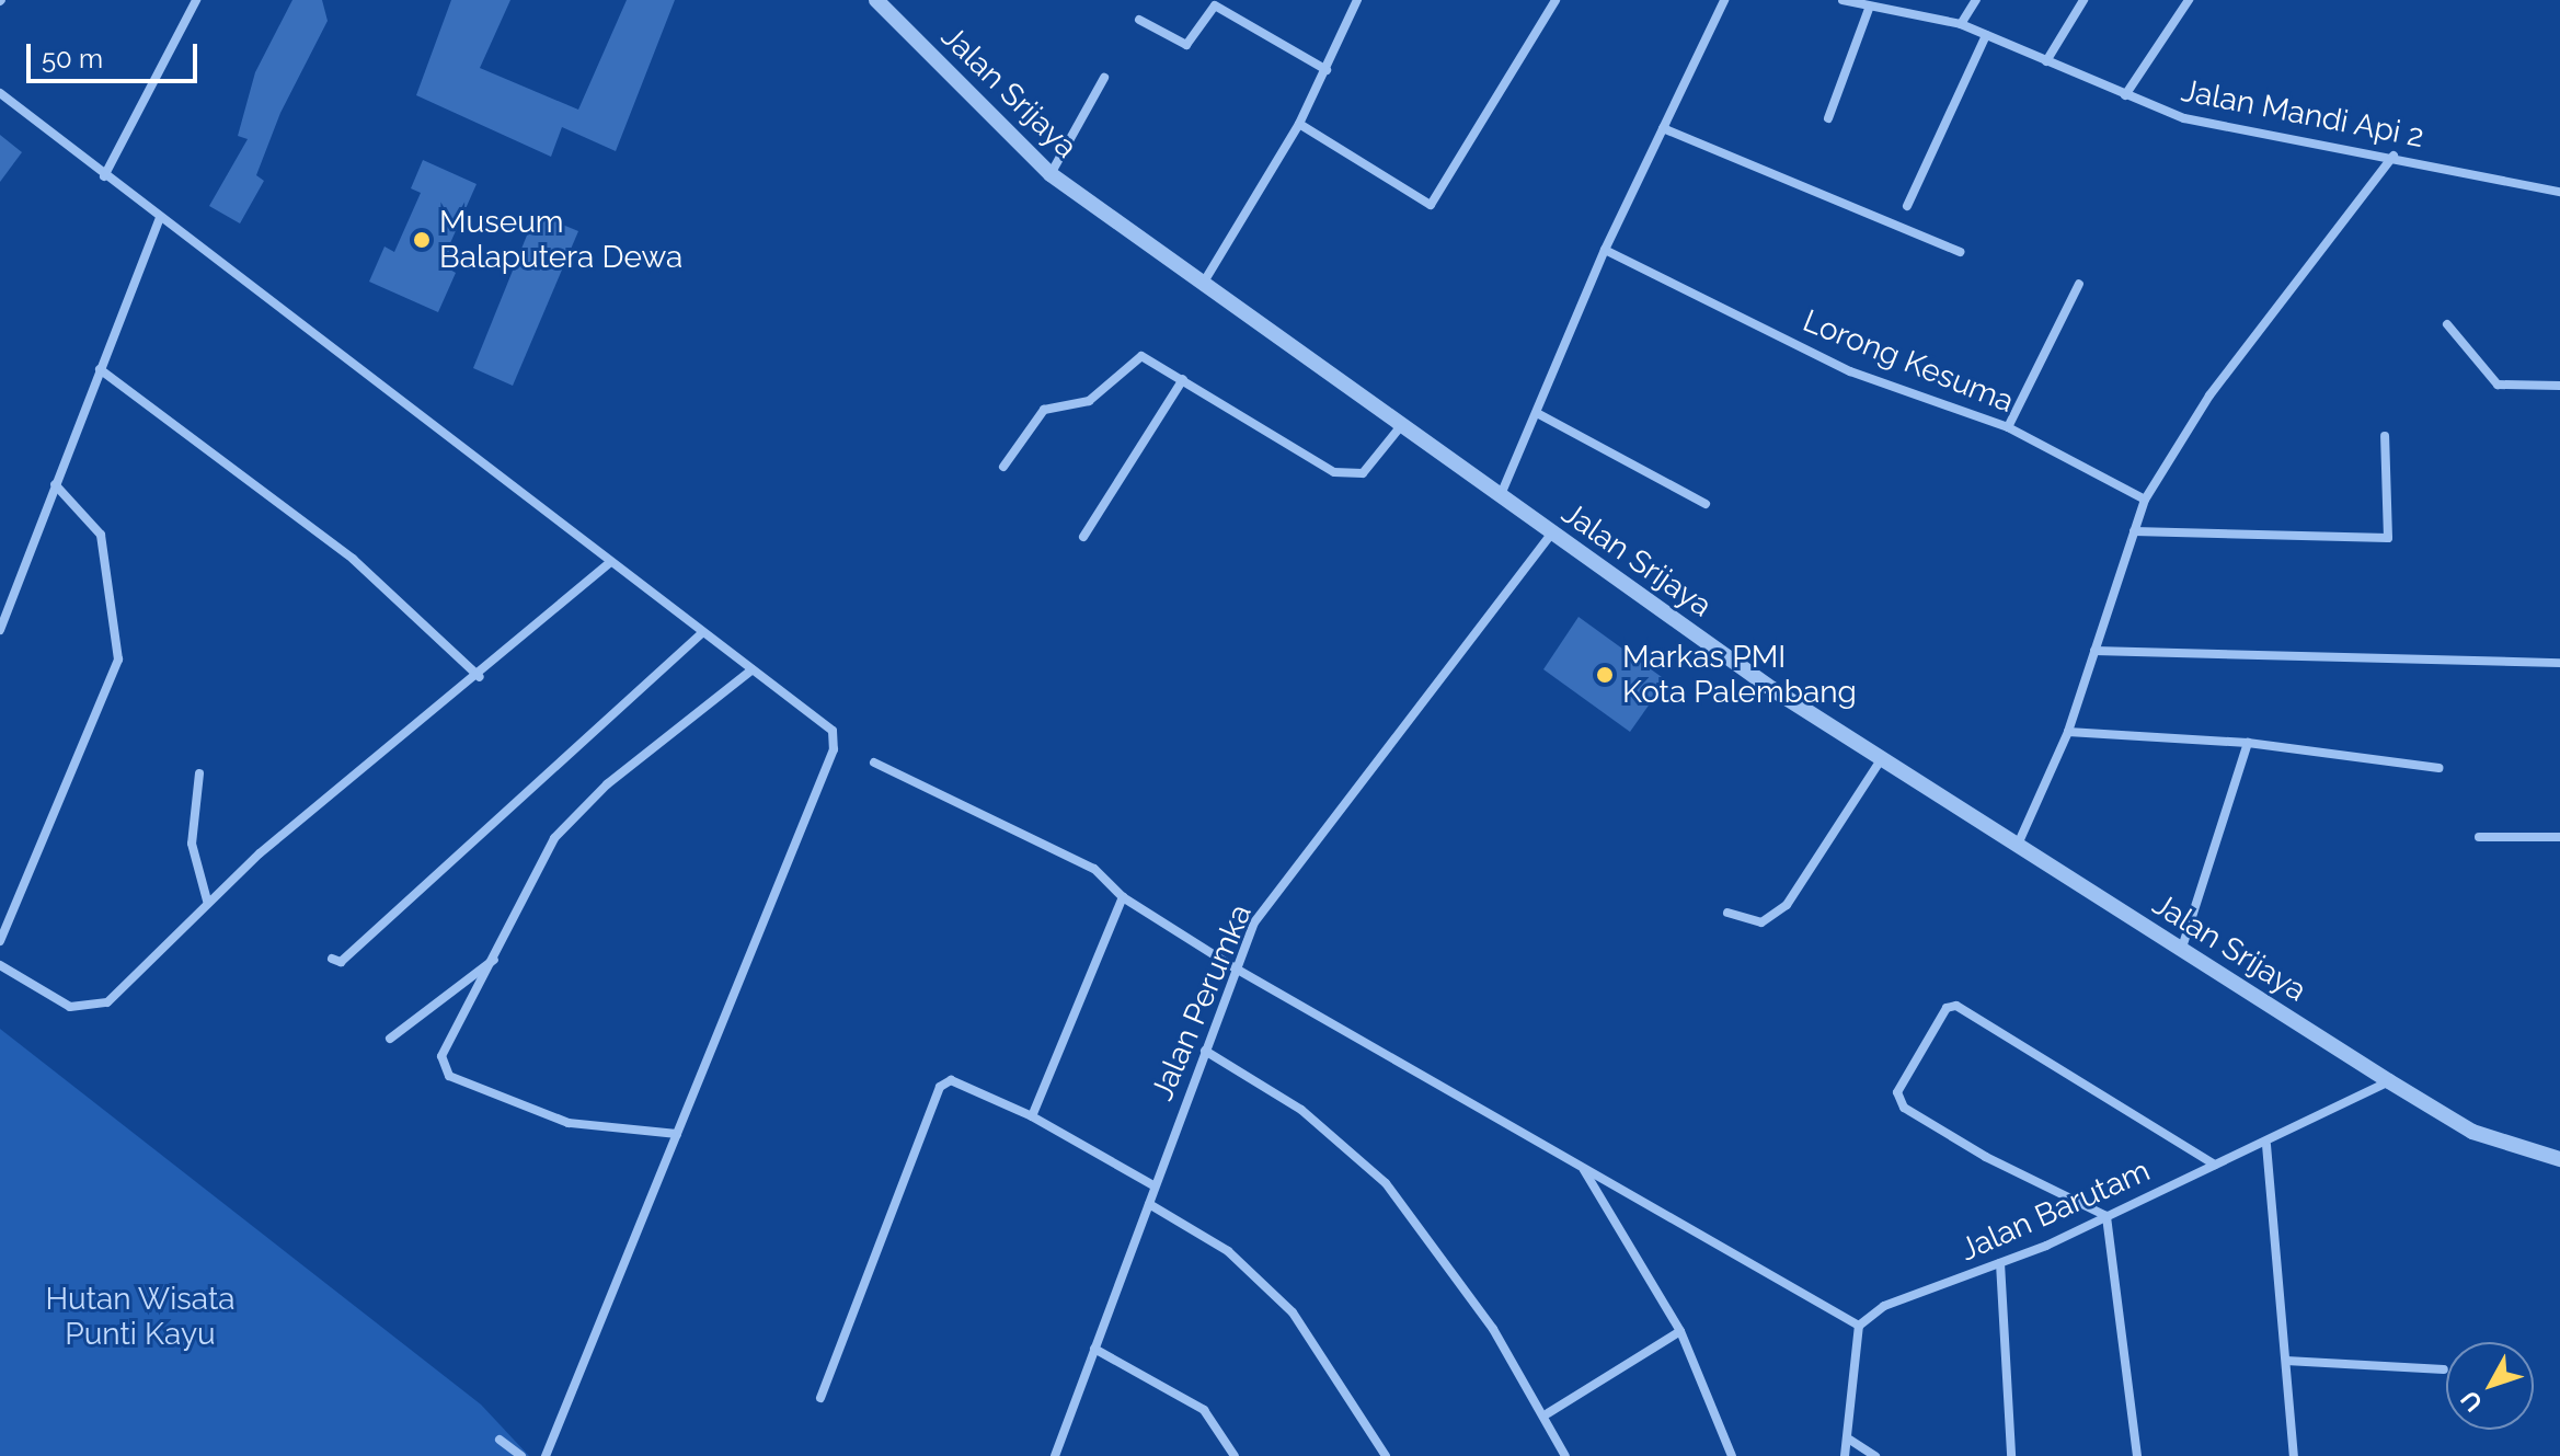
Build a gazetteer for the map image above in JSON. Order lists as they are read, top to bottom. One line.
{"streets":{"street":["Jalan Srijaya","Jalan Mandi Api 2","Lorong Kesuma","Jalan Perumka","Jalan Barutam"]},"crossings":[["Jalan Srijaya","Jalan Perumka"],["Jalan Srijaya","Jalan Barutam"]],"parks":["Hutan Wisata Punti Kayu"],"places":["Museum Balaputera Dewa","Markas PMI Kota Palembang"],"scale_bar":"50 m","north":"bottom left"}
